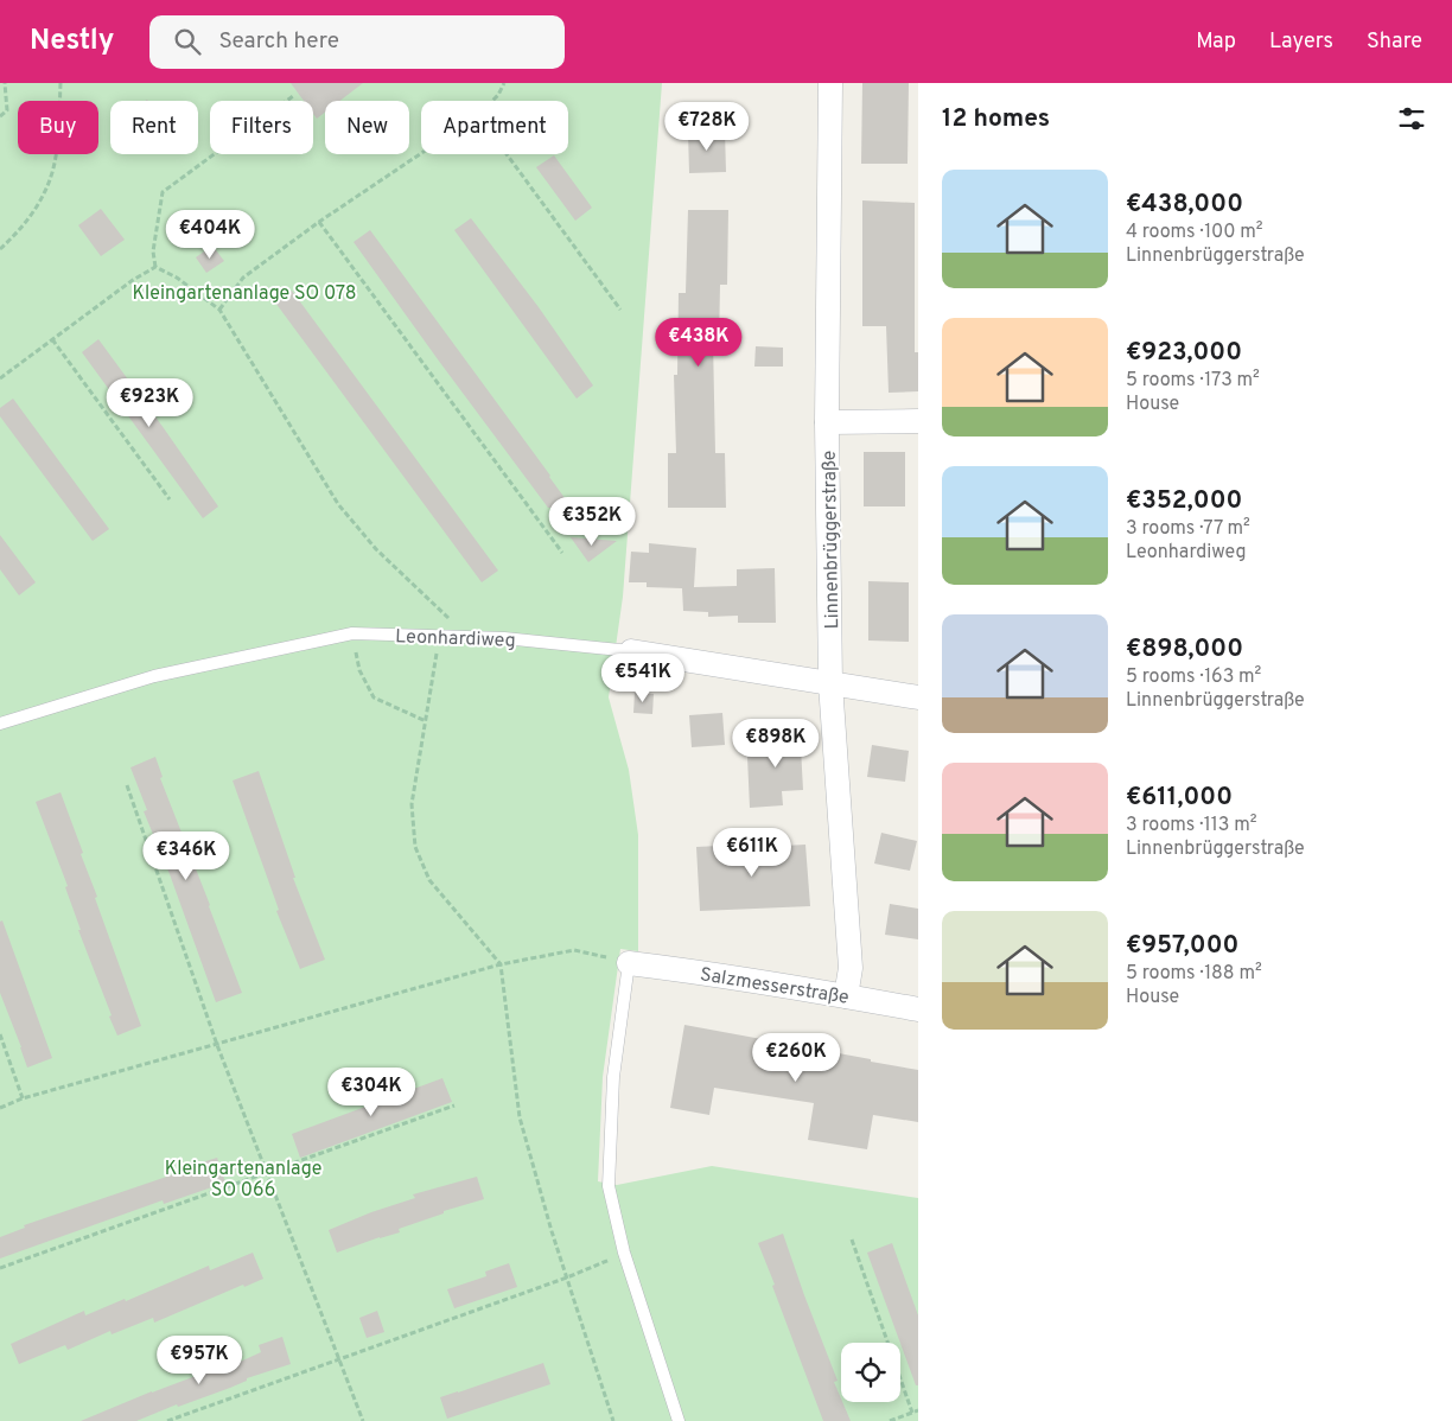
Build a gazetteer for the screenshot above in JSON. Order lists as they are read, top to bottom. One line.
{"streets":{"street":["Linnenbrüggerstraße","Leonhardiweg","Salzmesserstraße"]},"crossings":[["Linnenbrüggerstraße","Leonhardiweg"],["Linnenbrüggerstraße","Salzmesserstraße"]],"parks":["Kleingartenanlage SO 078","Kleingartenanlage SO 066"],"page":{"header":"Nestly","search":"Search here","nav":["Map","Layers","Share"],"heading":"12 homes","chip":["Buy","Rent","Filters","New","Apartment"],"price":["€728K","€404K","€438K","€923K","€352K","€541K","€898K","€611K","€346K","€260K","€304K","€957K"],"list":[{"name":"€438,000","note":"4 rooms · 100 m² · Linnenbrüggerstraße"},{"name":"€923,000","note":"5 rooms · 173 m² · House"},{"name":"€352,000","note":"3 rooms · 77 m² · Leonhardiweg"},{"name":"€898,000","note":"5 rooms · 163 m² · Linnenbrüggerstraße"},{"name":"€611,000","note":"3 rooms · 113 m² · Linnenbrüggerstraße"},{"name":"€957,000","note":"5 rooms · 188 m² · House"}]}}
